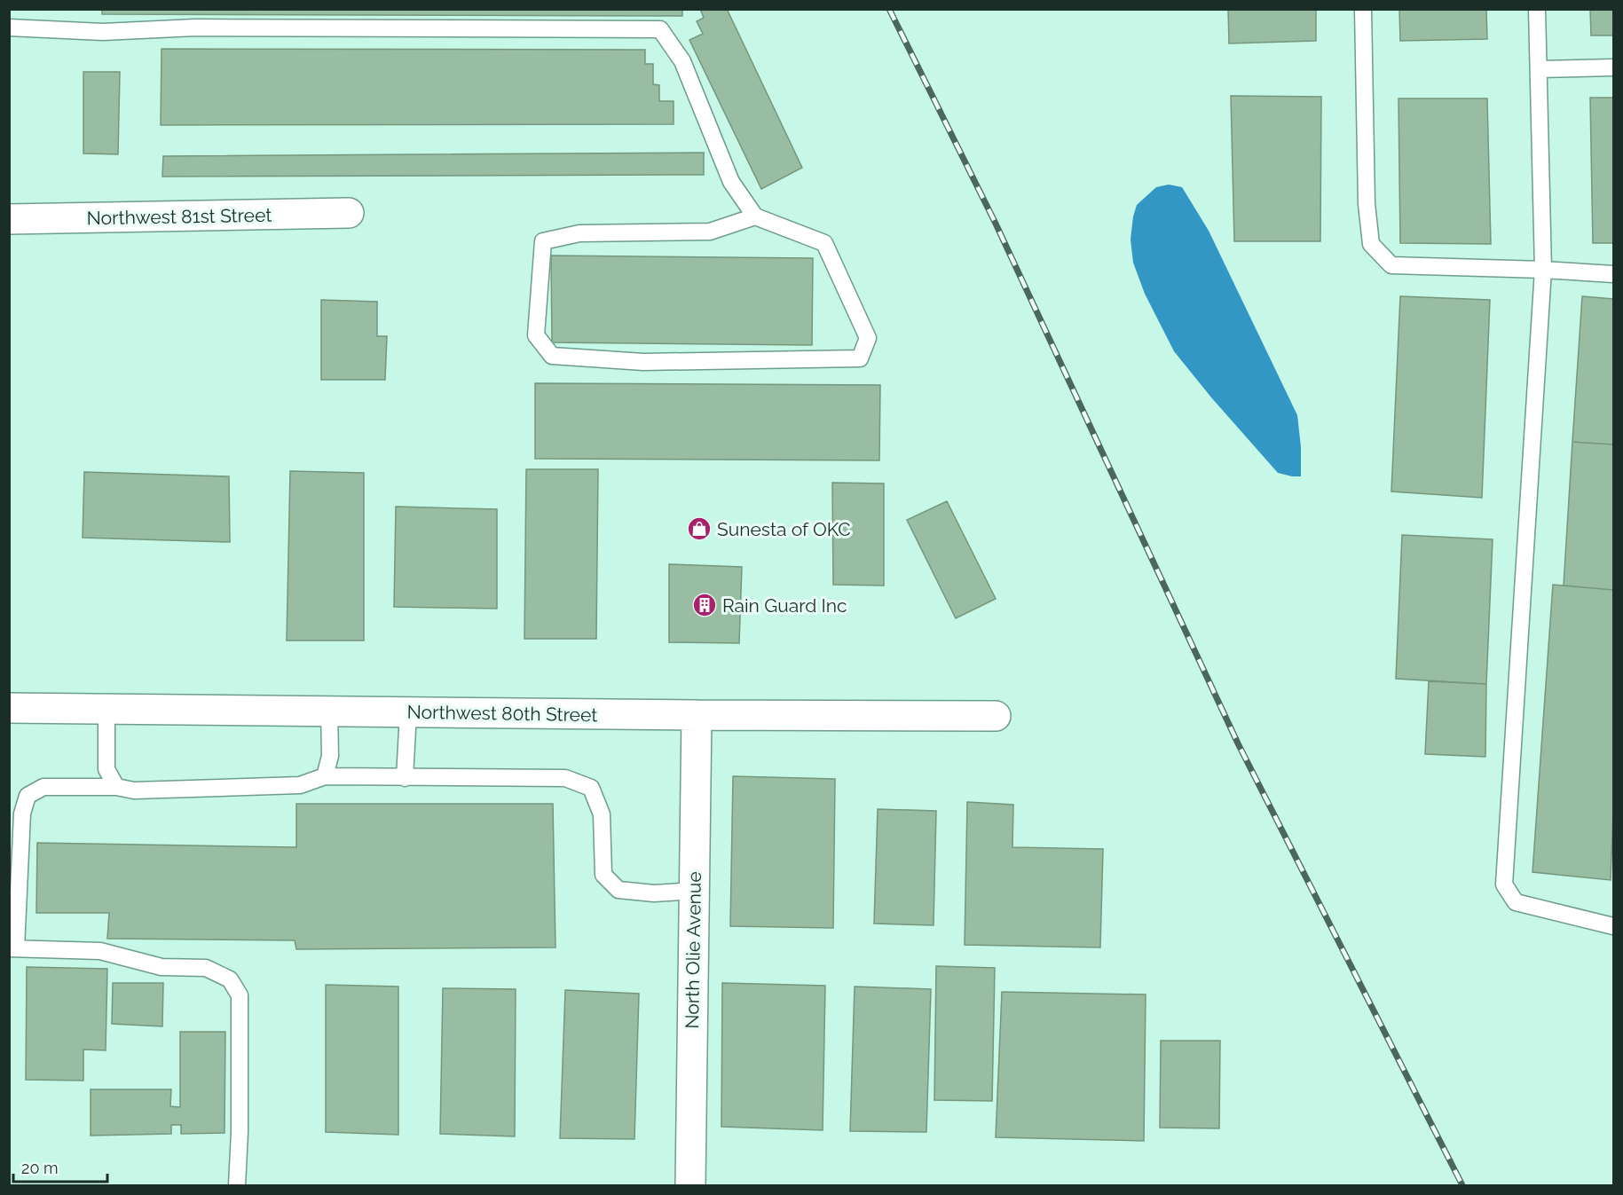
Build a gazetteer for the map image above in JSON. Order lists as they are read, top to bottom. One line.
{"streets":{"street":["Northwest 81st Street","Northwest 80th Street","North Olie Avenue"]},"crossings":[["Northwest 80th Street","North Olie Avenue"]],"places":{"shop":["Sunesta of OKC"],"building":["Rain Guard Inc"]},"scale_bar":"20 m"}
